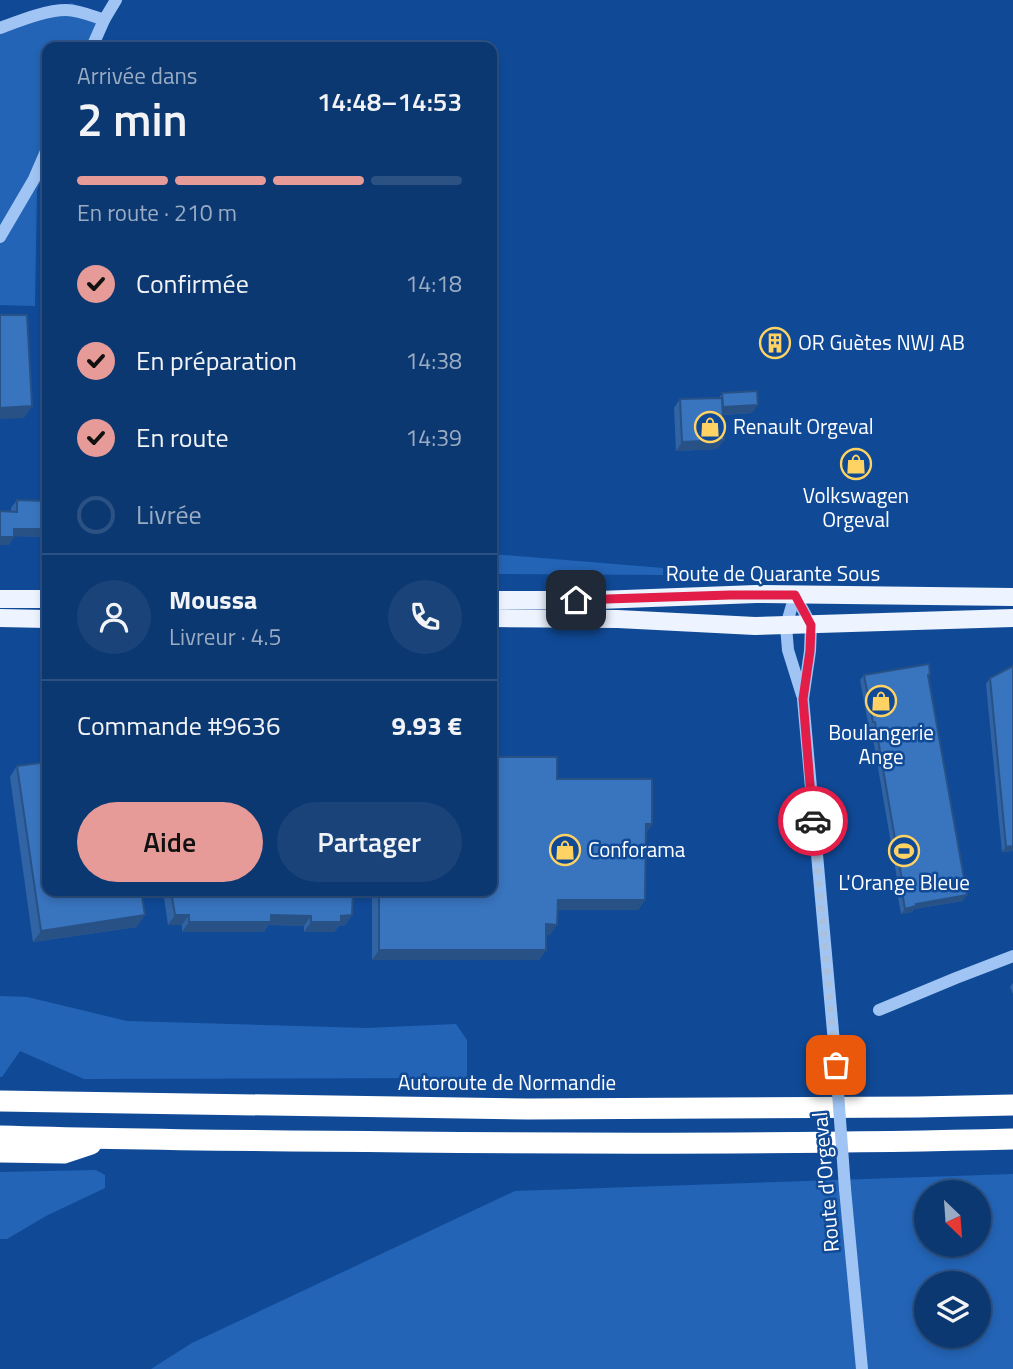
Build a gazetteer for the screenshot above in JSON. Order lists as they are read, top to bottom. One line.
{"streets":{"highway":["Autoroute de Normandie"],"main road":["Route de Quarante Sous"],"street":["Route d'Orgeval"]},"places":{"building":["OR Guètes NWJ AB"],"shop":["Renault Orgeval","Volkswagen Orgeval","Boulangerie Ange","Conforama"],"sports":["L'Orange Bleue"]},"north":"bottom right","page":{"heading":["2 min","Arrivée dans","14:48–14:53"],"panel":["Moussa","Livreur · 4.5","Commande #9636","9.93 €"],"bar":"En route · 210 m","list":[["Confirmée","14:18"],["En préparation","14:38"],["En route","14:39"],"Livrée"],"buttons":["Aide","Partager"]}}
